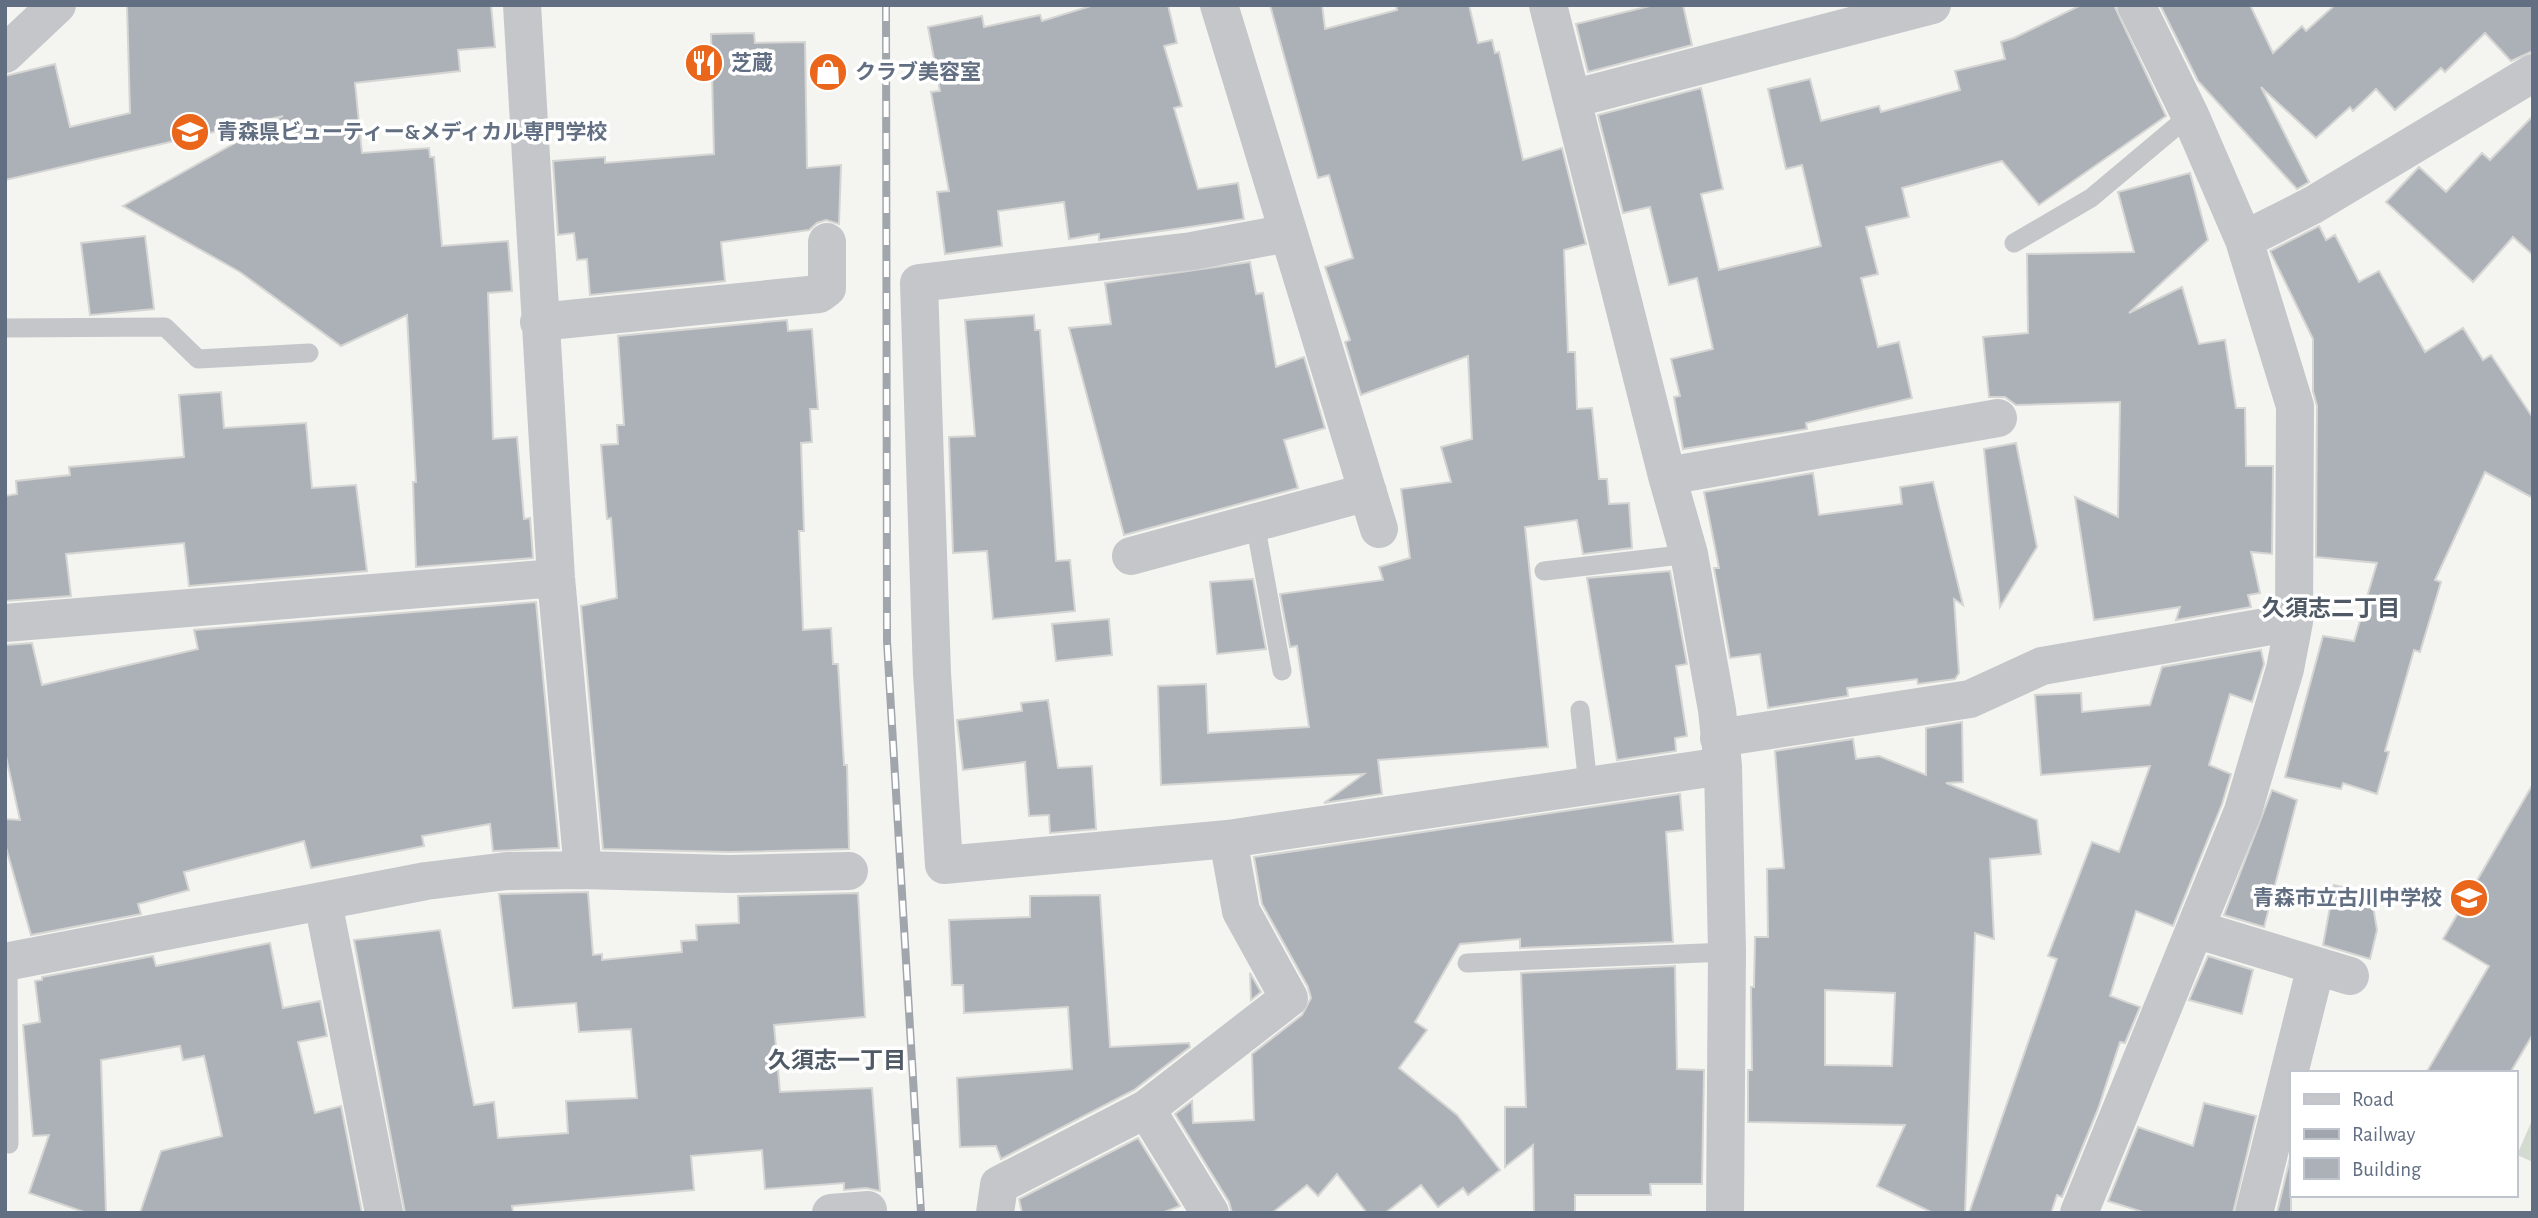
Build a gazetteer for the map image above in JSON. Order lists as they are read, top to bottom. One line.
{"districts":["久須志二丁目","久須志一丁目"],"places":{"restaurant":["芝蔵"],"shop":["クラブ美容室"],"school or university":["青森県ビューティー&メディカル専門学校","青森市立古川中学校"]},"legend":["Road","Railway","Building"]}
